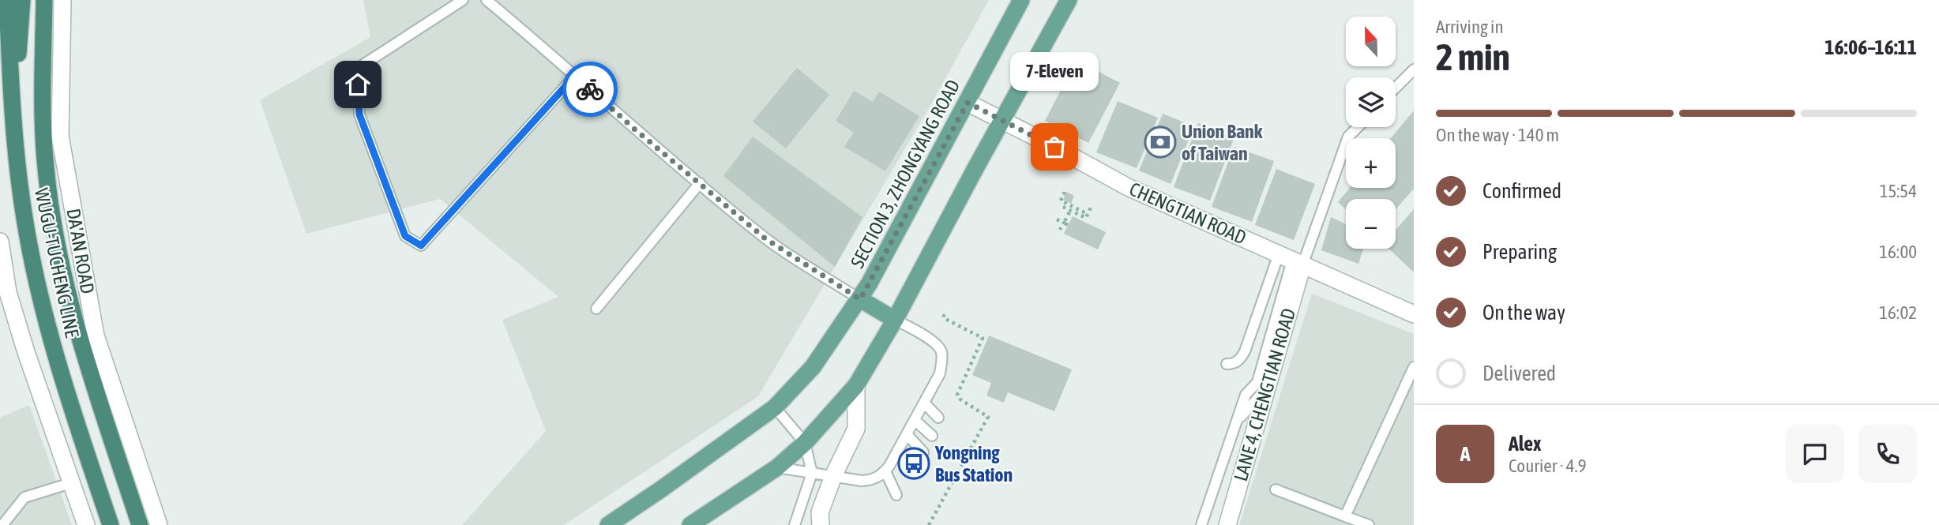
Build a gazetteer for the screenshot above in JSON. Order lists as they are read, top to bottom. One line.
{"streets":{"highway":["WUGU-TUCHENG LINE"],"main road":["SECTION 3, ZHONGYANG ROAD"],"street":["CHENGTIAN ROAD","DA'AN ROAD","LANE 4, CHENGTIAN ROAD"]},"crossings":[["SECTION 3, ZHONGYANG ROAD","CHENGTIAN ROAD"],["CHENGTIAN ROAD","LANE 4, CHENGTIAN ROAD"]],"places":{"bank":["Union Bank of Taiwan"],"other":["7-Eleven"],"bus stop":["Yongning Bus Station"]},"north":"top","page":{"heading":["2 min","Arriving in","16:06–16:11"],"panel":["Alex","Courier · 4.9"],"map_buttons":["+","−"],"bubble":"7-Eleven","bar":"On the way · 140 m","list":[["Confirmed","15:54"],["Preparing","16:00"],["On the way","16:02"],"Delivered"],"round":"A"}}
